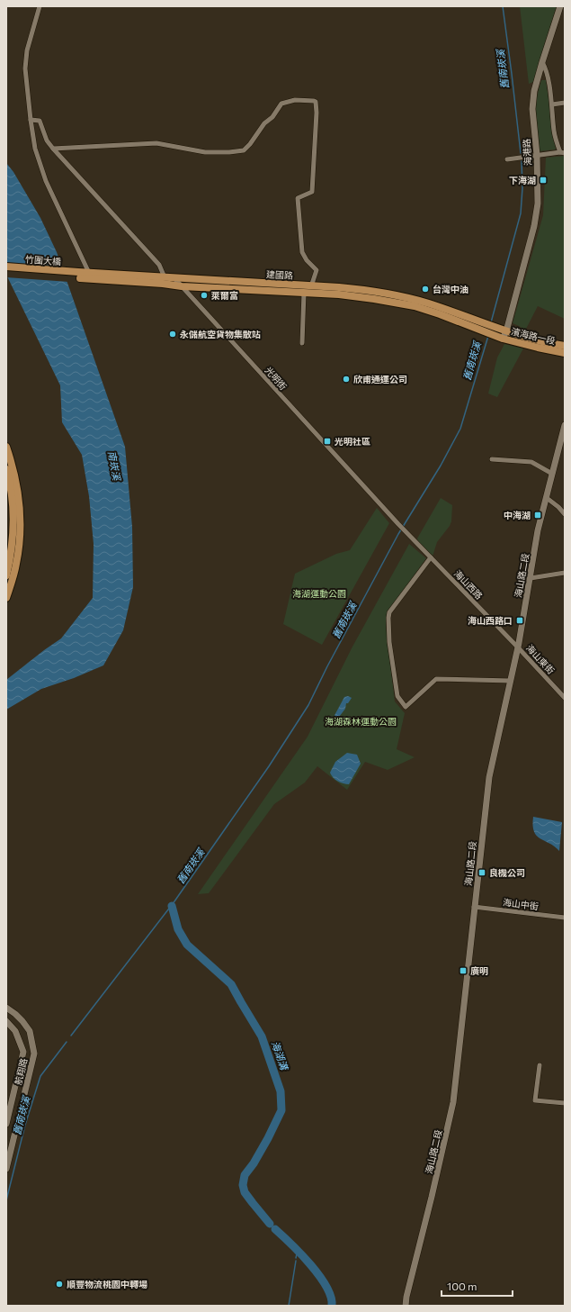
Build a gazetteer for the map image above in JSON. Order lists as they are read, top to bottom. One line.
{"streets":{"main road":["海港路","竹圍大橋","建國路","濱海路一段","海山路二段","航翔路"],"street":["光明街","海山西路","海山東街","海山中街"]},"crossings":[["海港路","濱海路一段"],["竹圍大橋","建國路"],["建國路","光明街"],["光明街","海山西路"],["海山路二段","海山西路"],["海山路二段","海山東街"],["海山路二段","海山中街"],["海山西路","海山東街"]],"water":["舊南崁溪","南崁溪","海湖溝"],"parks":["海湖運動公園","海湖森林運動公園"],"places":{"transit":["下海湖","光明社區","中海湖","海山西路口","良機公司","廣明"],"other":["台灣中油","萊爾富","永儲航空貨物集散站","欣甫通運公司","順豐物流桃園中轉場"]},"scale_bar":"100 m"}
